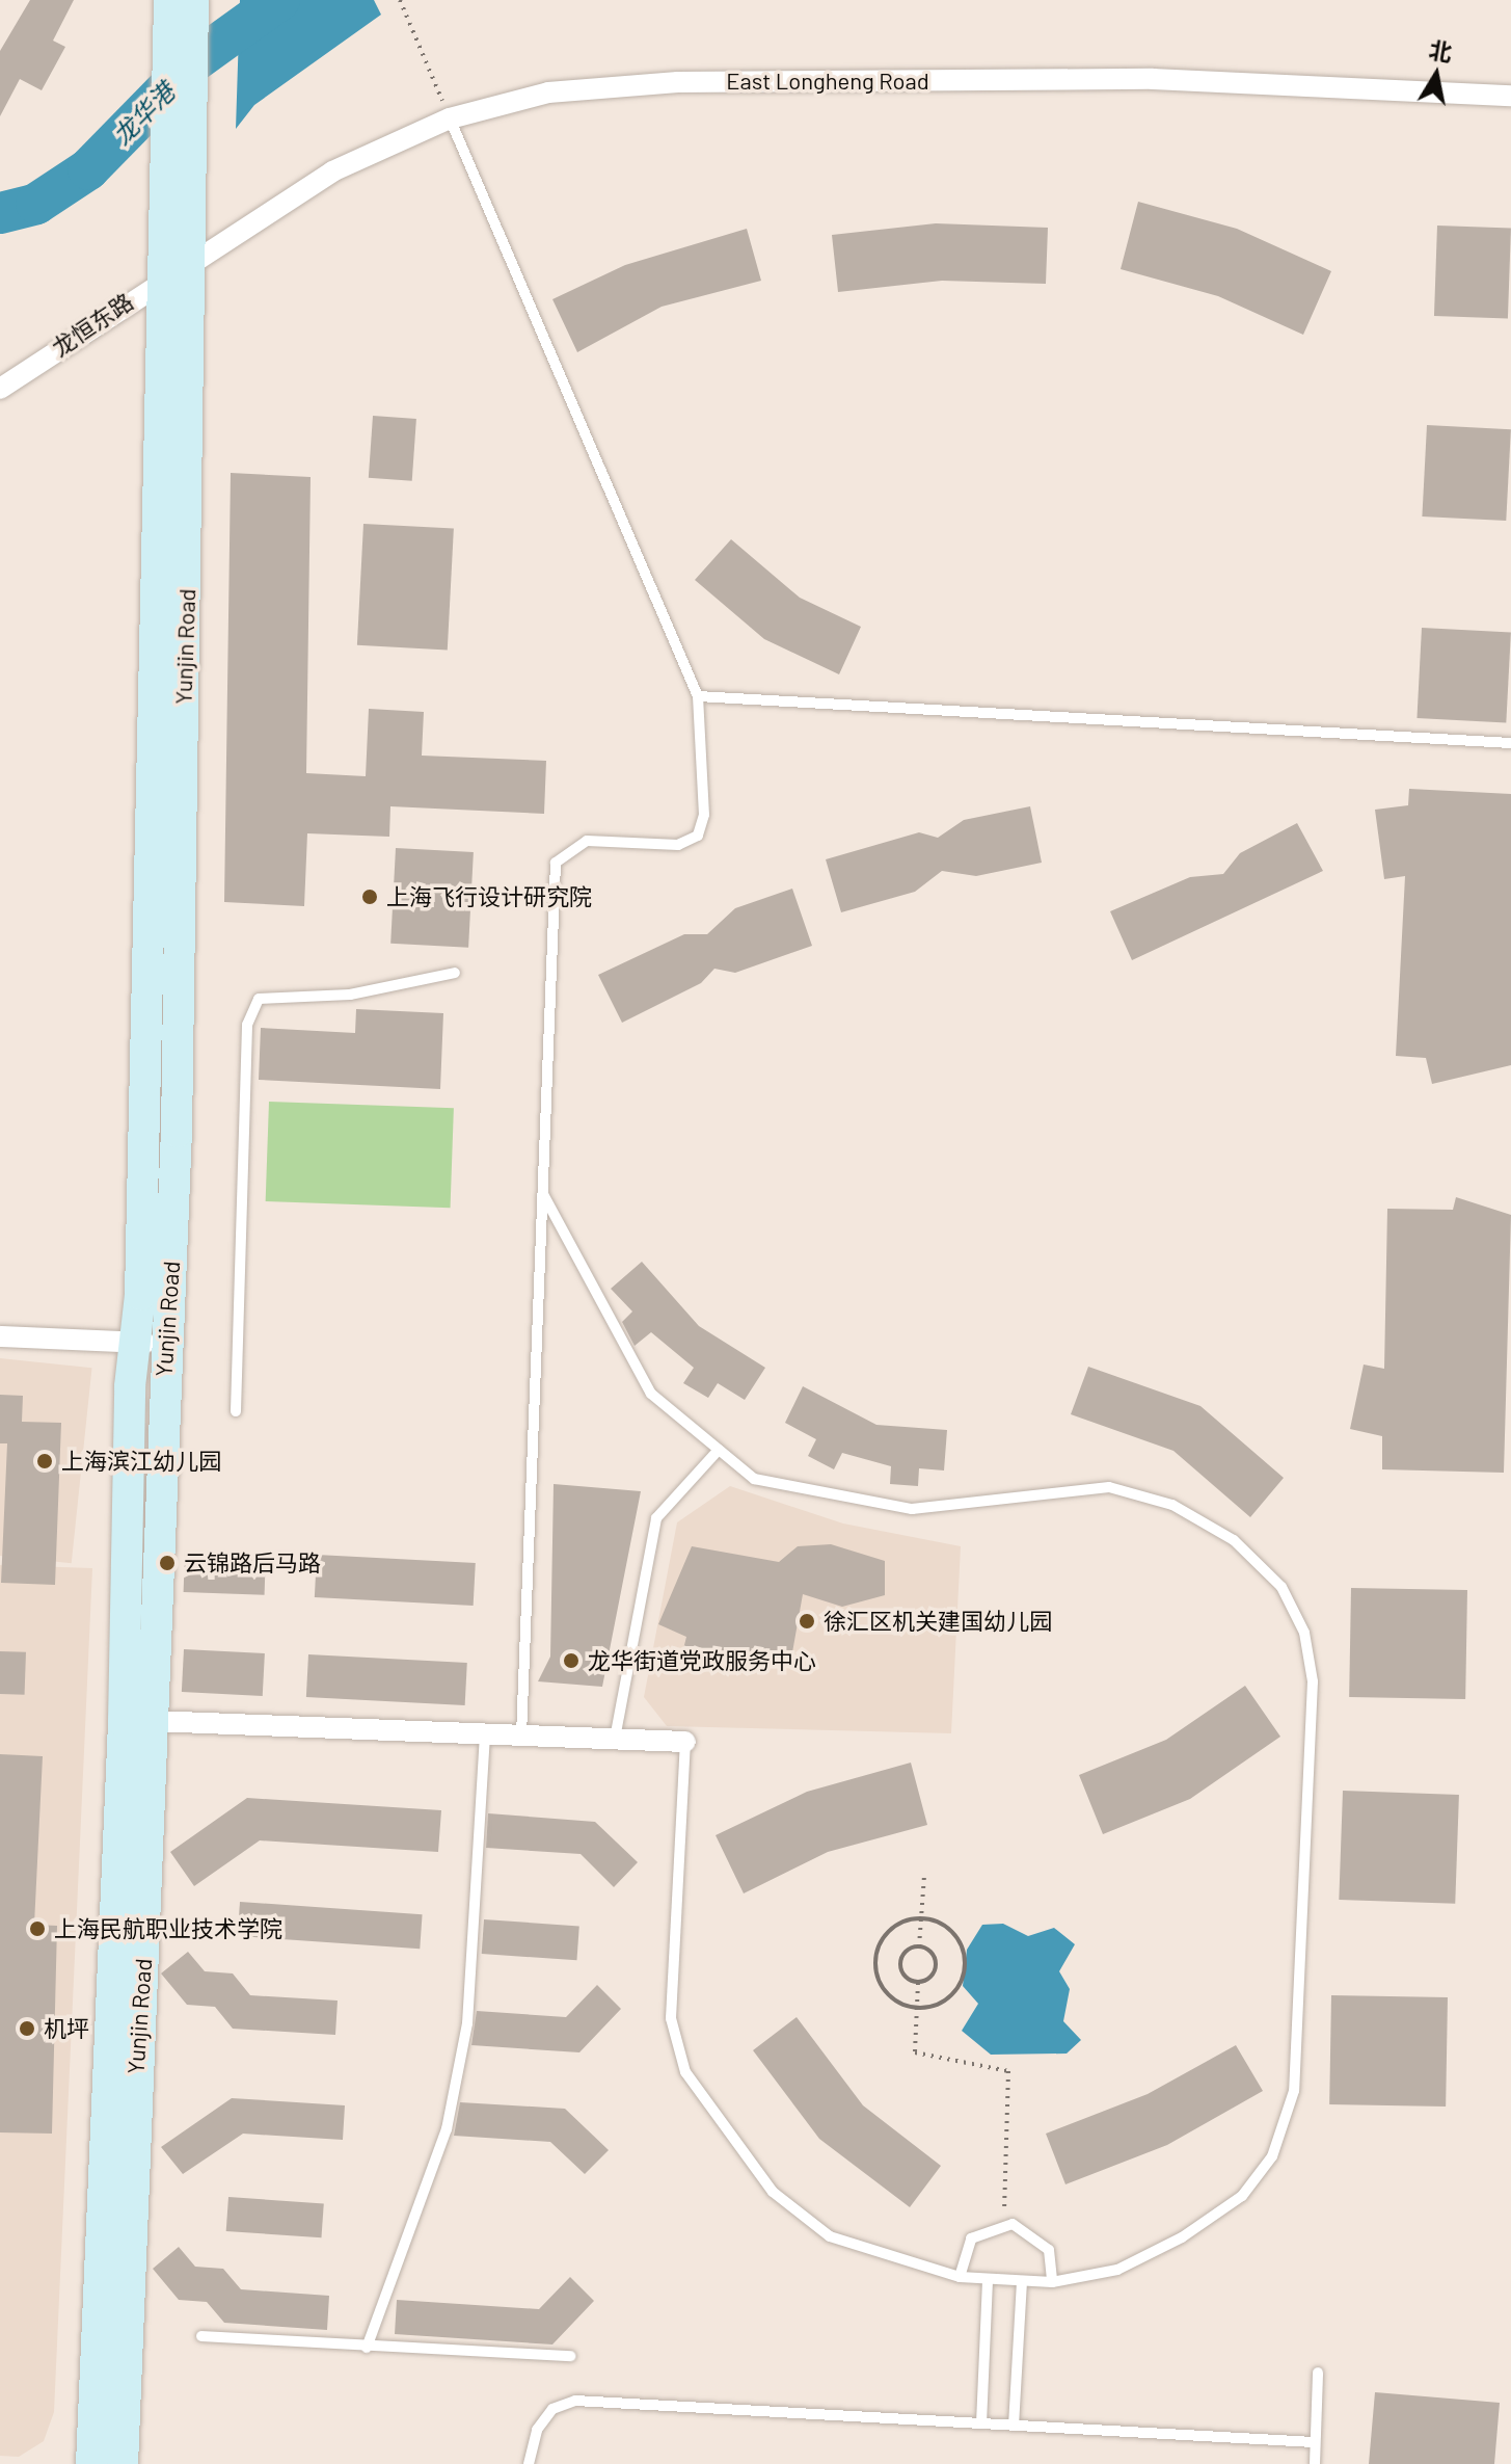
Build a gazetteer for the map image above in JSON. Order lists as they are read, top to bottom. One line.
{"streets":{"main road":["Yunjin Road"],"street":["East Longheng Road","龙恒东路"]},"crossings":[["East Longheng Road","龙恒东路"],["East Longheng Road","Yunjin Road"],["龙恒东路","Yunjin Road"]],"water":["龙华港"],"places":["上海飞行设计研究院","上海滨江幼儿园","云锦路后马路","徐汇区机关建国幼儿园","龙华街道党政服务中心","上海民航职业技术学院","机坪"],"north":"top"}
